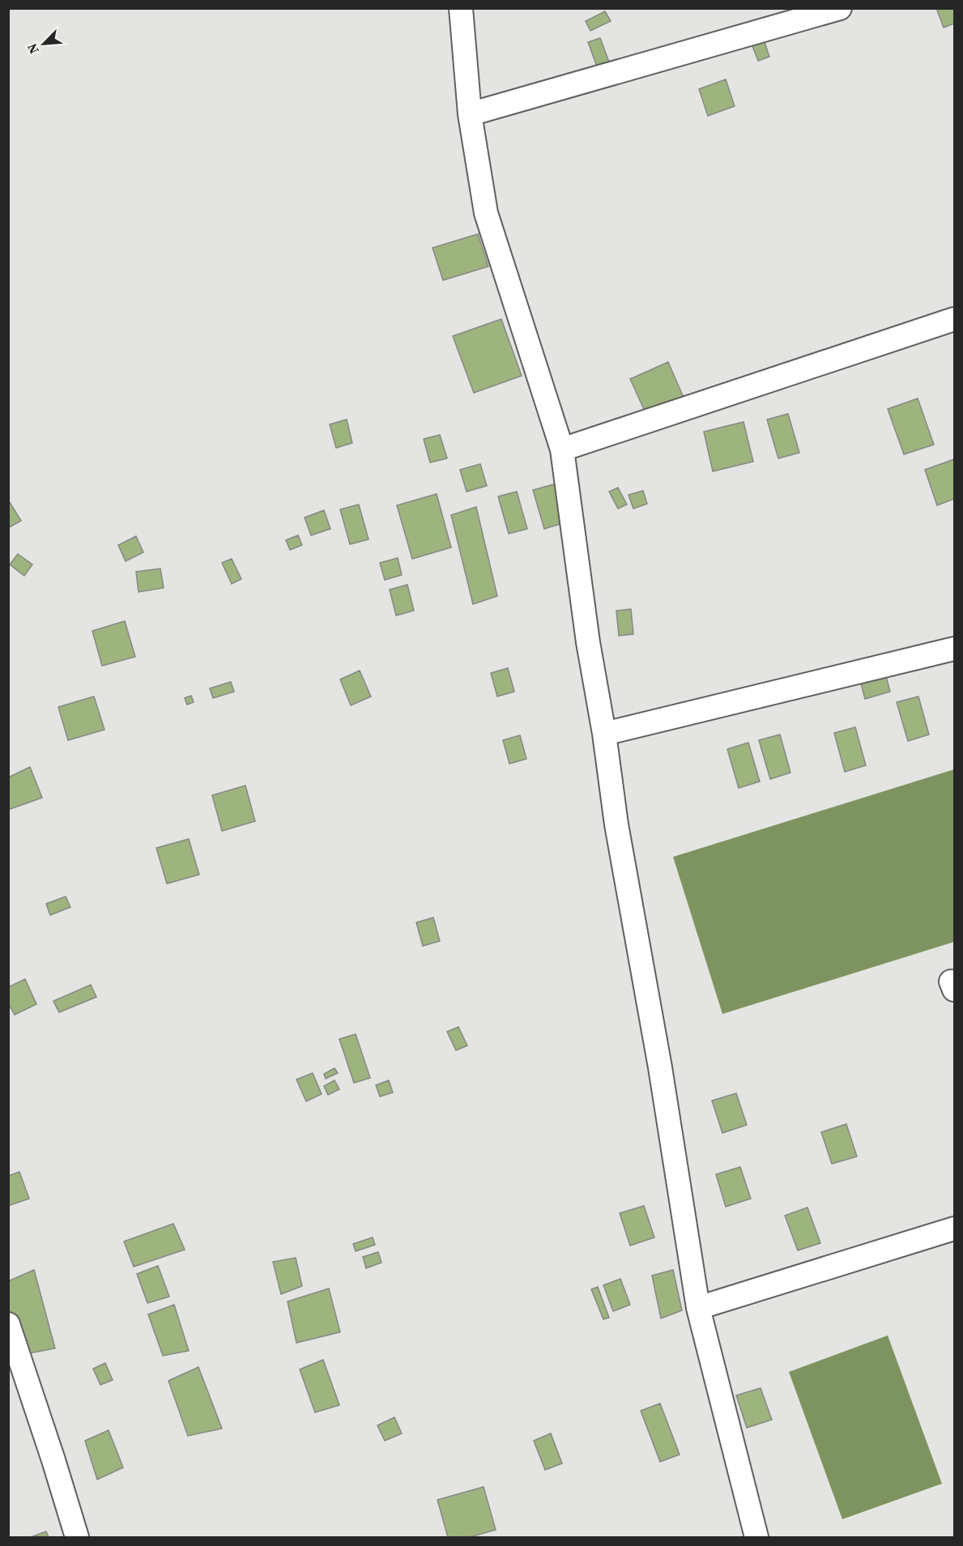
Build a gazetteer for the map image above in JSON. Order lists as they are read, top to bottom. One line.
{"north":"bottom left"}
